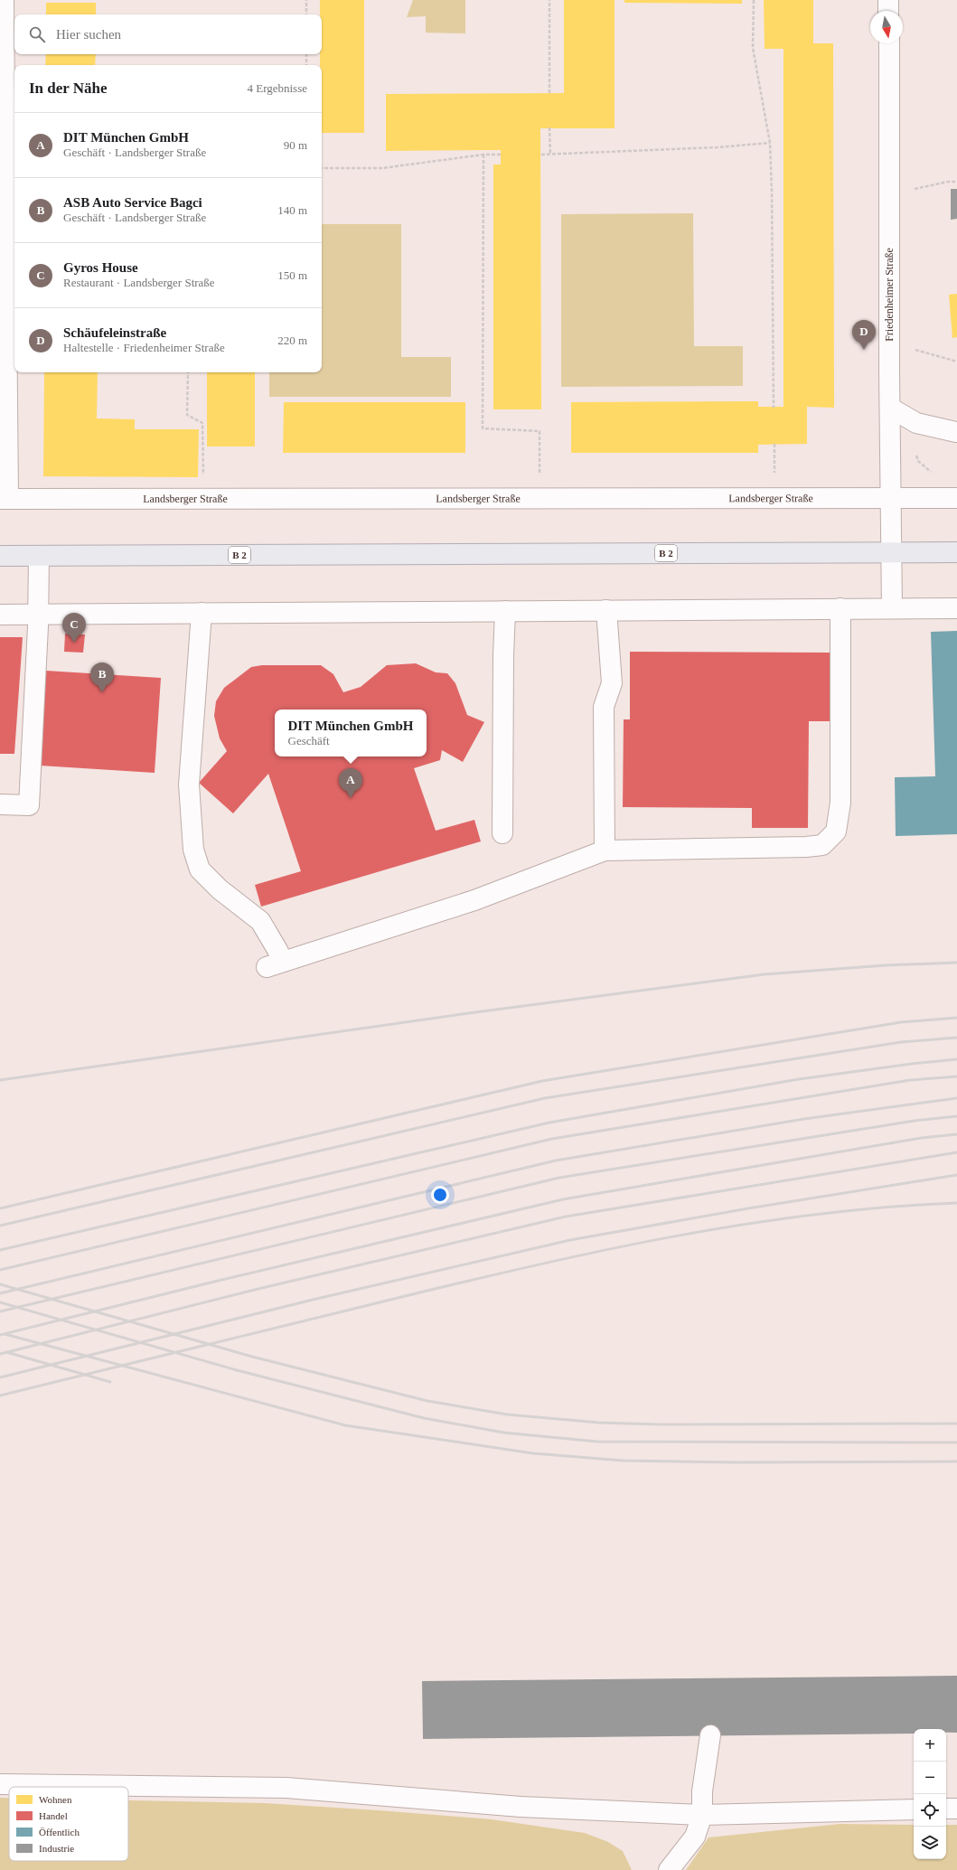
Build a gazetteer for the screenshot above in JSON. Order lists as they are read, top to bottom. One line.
{"streets":{"main road":["B 2"],"street":["Friedenheimer Straße","Landsberger Straße"]},"crossings":[["Friedenheimer Straße","Landsberger Straße"],["Friedenheimer Straße","B 2"]],"legend":["Wohnen","Handel","Öffentlich","Industrie"],"north":"bottom","page":{"search":"Hier suchen","heading":["In der Nähe","4 Ergebnisse"],"list":[{"mark":"A","name":"DIT München GmbH","note":"Geschäft · Landsberger Straße","value":"90 m"},{"mark":"B","name":"ASB Auto Service Bagci","note":"Geschäft · Landsberger Straße","value":"140 m"},{"mark":"C","name":"Gyros House","note":"Restaurant · Landsberger Straße","value":"150 m"},{"mark":"D","name":"Schäufeleinstraße","note":"Haltestelle · Friedenheimer Straße","value":"220 m"}],"pins":["D","C","B","A"],"popup":["DIT München GmbH","Geschäft"],"map_buttons":["+","−"]}}
